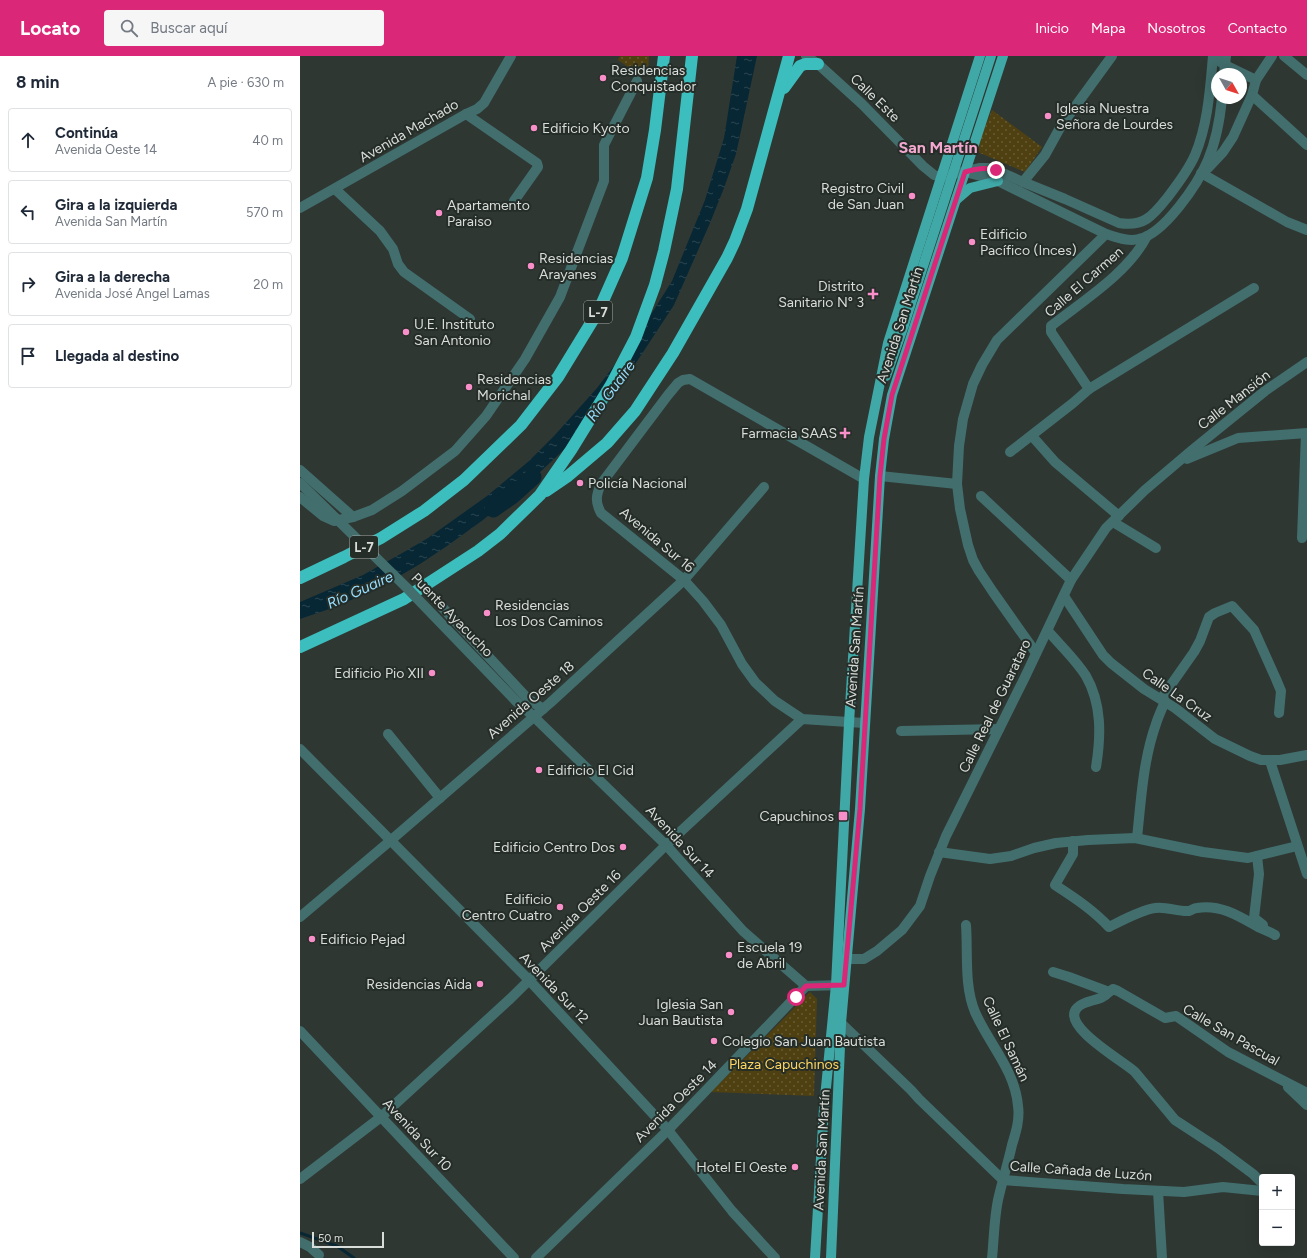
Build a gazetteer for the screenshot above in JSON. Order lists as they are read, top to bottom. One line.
{"streets":{"highway":["L-7"],"main road":["Avenida San Martín"],"street":["Calle Este","Avenida Machado","Calle El Carmen","Calle Mansión","Avenida Sur 16","Puente Ayacucho","Calle La Cruz","Avenida Oeste 18","Calle Real de Guarataro","Avenida Sur 14","Avenida Oeste 16","Avenida Sur 12","Calle San Pascual","Calle El Samán","Avenida Oeste 14","Avenida Sur 10","Calle Cañada de Luzón"]},"crossings":[["Calle Este","Avenida San Martín"],["Avenida San Martín","Avenida Sur 16"],["Avenida San Martín","Calle Real de Guarataro"],["Avenida San Martín","Calle Cañada de Luzón"],["Calle Mansión","Calle Real de Guarataro"],["Avenida Sur 16","Avenida Oeste 18"],["Avenida Sur 16","Avenida Oeste 16"],["Puente Ayacucho","Avenida Oeste 18"],["Puente Ayacucho","Avenida Sur 14"],["Calle La Cruz","Calle Real de Guarataro"],["Avenida Oeste 18","Avenida Sur 14"],["Avenida Oeste 18","Avenida Sur 12"],["Avenida Sur 14","Avenida Oeste 16"],["Avenida Sur 14","Avenida Oeste 14"],["Avenida Oeste 16","Avenida Sur 12"],["Avenida Oeste 16","Avenida Sur 10"],["Avenida Sur 12","Avenida Oeste 14"],["Calle El Samán","Calle Cañada de Luzón"]],"districts":["San Martín"],"water":["Río Guaire"],"parks":["Plaza Capuchinos"],"places":{"other":["Residencias Conquistador","Iglesia Nuestra Señora de Lourdes","Edificio Kyoto","Registro Civil de San Juan","Apartamento Paraiso","Edificio Pacífico (Inces)","Residencias Arayanes","U.E. Instituto San Antonio","Residencias Morichal","Policía Nacional","Residencias Los Dos Caminos","Edificio Pio XII","Edificio El Cid","Edificio Centro Dos","Edificio Centro Cuatro","Edificio Pejad","Escuela 19 de Abril","Residencias Aida","Iglesia San Juan Bautista","Colegio San Juan Bautista","Hotel El Oeste"],"health":["Distrito Sanitario N° 3","Farmacia SAAS"],"transit":["Capuchinos"]},"scale_bar":"50 m","north":"bottom right","page":{"header":"Locato","search":"Buscar aquí","nav":["Inicio","Mapa","Nosotros","Contacto"],"heading":["8 min","A pie · 630 m"],"list":[["Continúa","Avenida Oeste 14","40 m"],["Gira a la izquierda","Avenida San Martín","570 m"],["Gira a la derecha","Avenida José Angel Lamas","20 m"],"Llegada al destino"],"map_buttons":["+","−"],"scale":"50 m"}}
